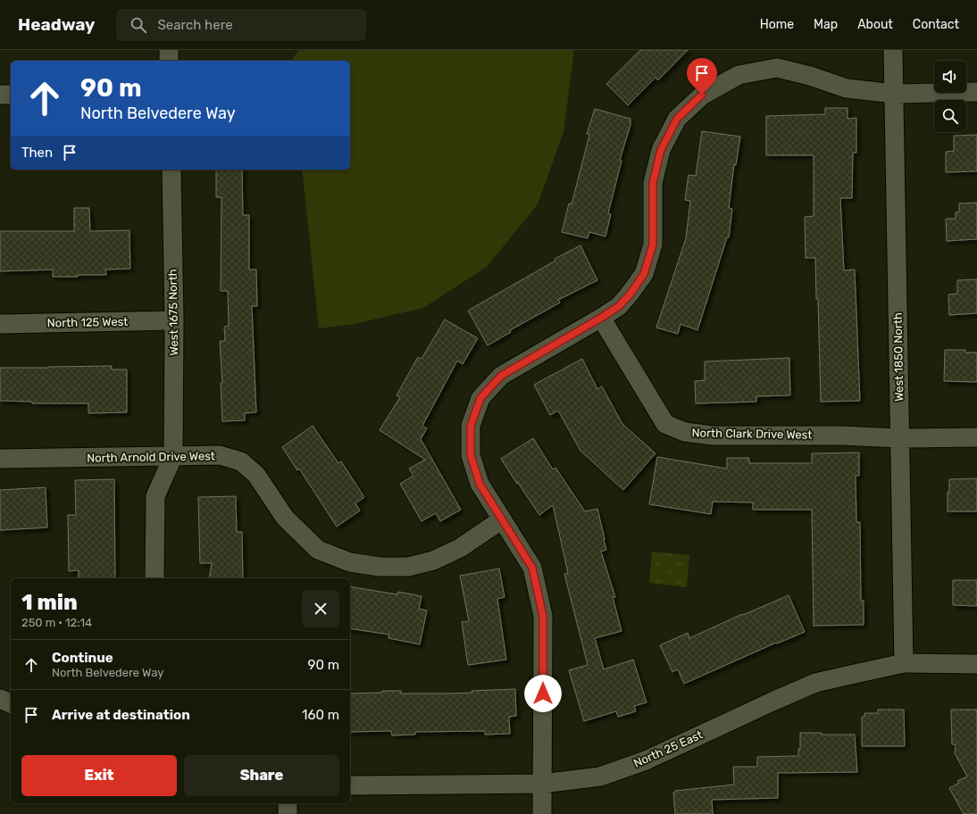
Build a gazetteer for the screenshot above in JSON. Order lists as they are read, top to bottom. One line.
{"streets":{"street":["West 1675 North","North 125 West","West 1850 North","North Clark Drive West","North Arnold Drive West","North 25 East"]},"crossings":[["West 1675 North","North 125 West"],["West 1675 North","North Arnold Drive West"],["West 1850 North","North Clark Drive West"],["West 1850 North","North 25 East"]],"page":{"header":"Headway","search":"Search here","nav":["Home","Map","About","Contact"],"turn":["90 m","North Belvedere Way"],"then":"Then","heading":["1 min","250 m · 12:14"],"list":[{"name":"Continue","note":"North Belvedere Way","value":"90 m"},{"name":"Arrive at destination","value":"160 m"}],"buttons":["Exit","Share"]}}
